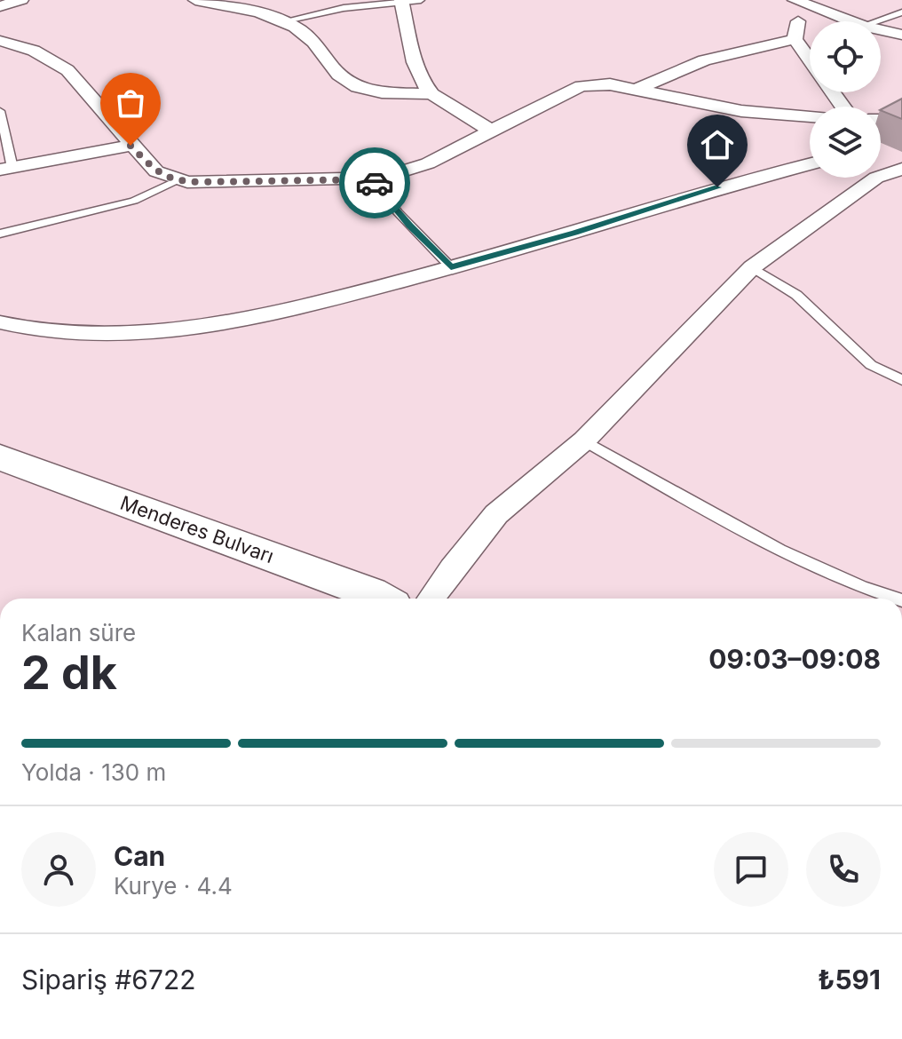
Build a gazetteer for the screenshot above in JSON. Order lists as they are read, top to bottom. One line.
{"streets":{"main road":["Menderes Bulvarı"]},"page":{"heading":["2 dk","Kalan süre","09:03–09:08"],"panel":["Can","Kurye · 4.4","Sipariş #6722","₺591"],"bar":"Yolda · 130 m"}}
